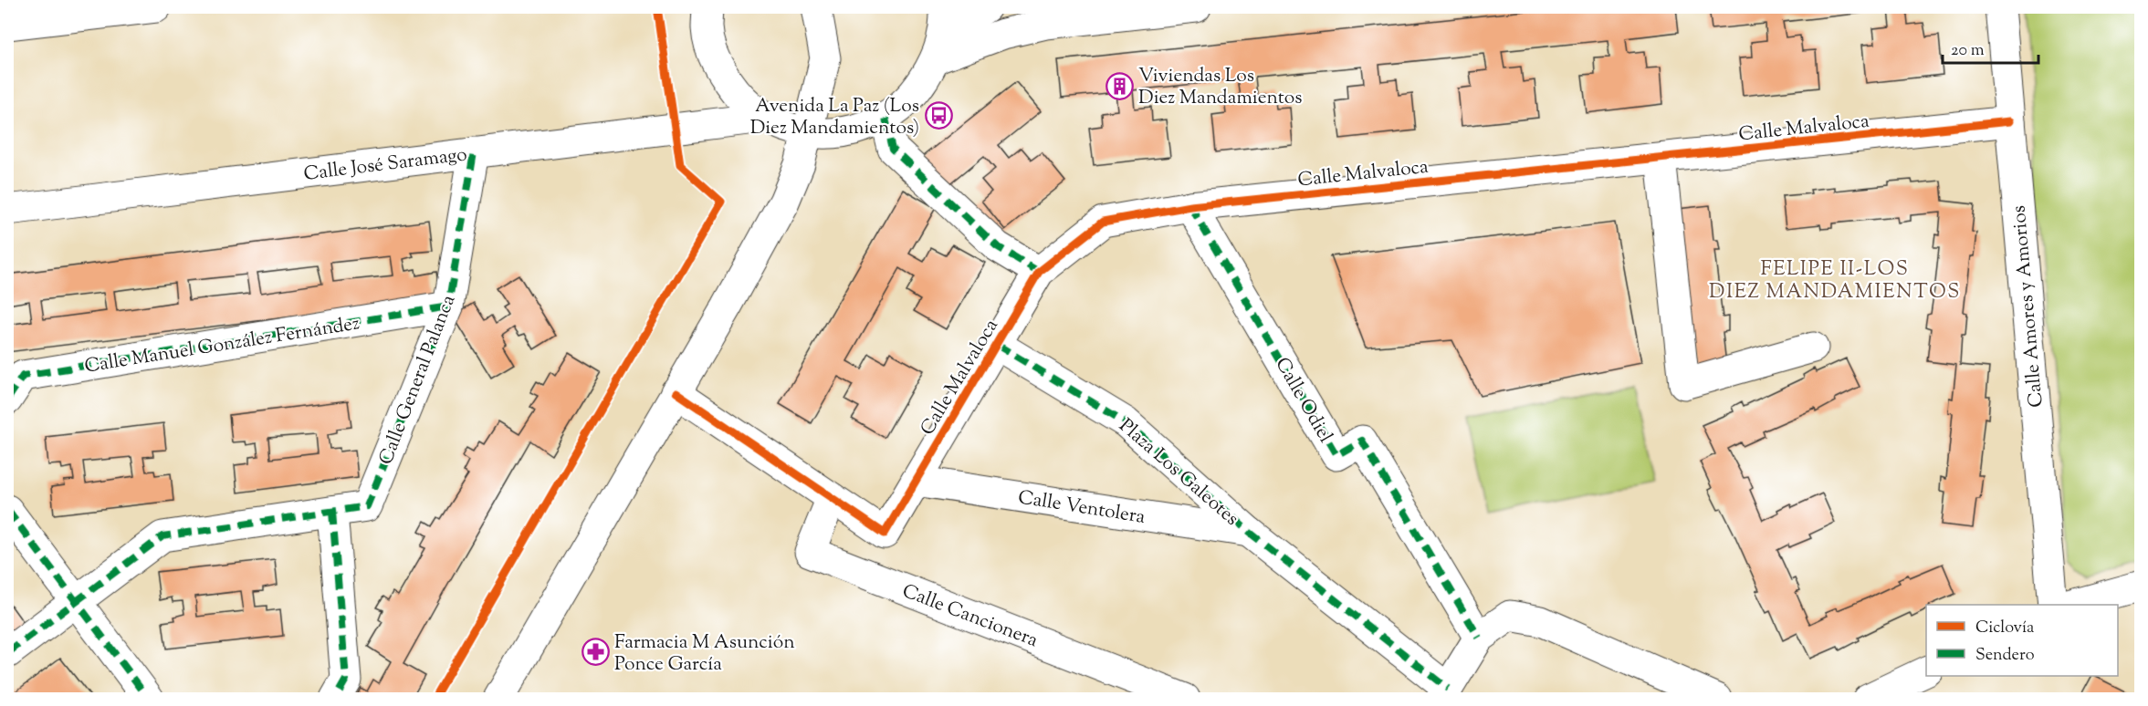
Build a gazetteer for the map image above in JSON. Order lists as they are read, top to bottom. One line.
{"streets":{"street":["Calle Malvaloca","Calle José Saramago","Calle Amores y Amorios","Calle Manuel González Fernández","Calle General Palanca","Calle Odiel","Plaza Los Galeotes","Calle Ventolera","Calle Cancionera"]},"crossings":[["Calle Malvaloca","Calle Amores y Amorios"],["Calle Malvaloca","Calle Odiel"],["Calle Malvaloca","Plaza Los Galeotes"],["Calle Malvaloca","Calle Ventolera"],["Calle Malvaloca","Calle Cancionera"],["Calle José Saramago","Calle General Palanca"],["Calle Manuel González Fernández","Calle General Palanca"],["Plaza Los Galeotes","Calle Ventolera"]],"districts":["FELIPE II-LOS DIEZ MANDAMIENTOS"],"places":{"building":["Viviendas Los Diez Mandamientos"],"bus stop":["Avenida La Paz (Los Diez Mandamientos)"],"pharmacy":["Farmacia M Asunción Ponce García"]},"legend":["Ciclovía","Sendero"],"scale_bar":"20 m"}
